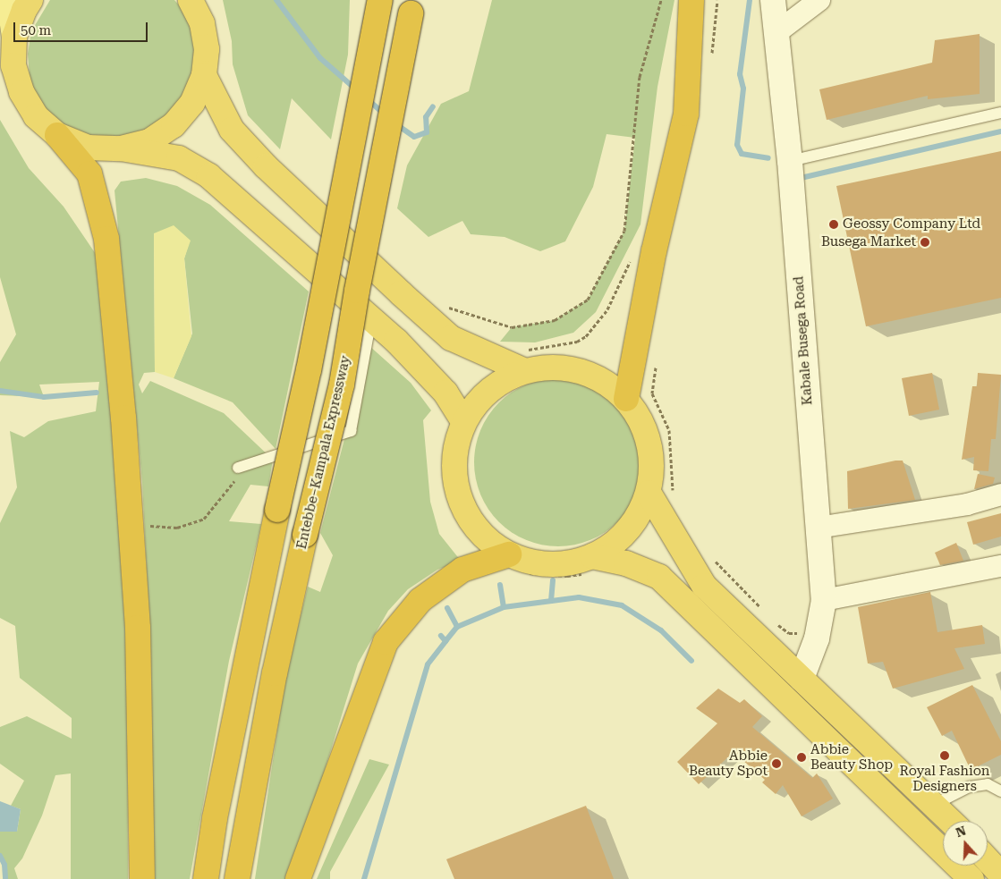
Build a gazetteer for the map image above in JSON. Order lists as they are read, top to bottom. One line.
{"streets":{"highway":["Entebbe–Kampala Expressway"],"street":["Kabale Busega Road"]},"places":["Geossy Company Ltd","Busega Market","Royal Fashion Designers","Abbie Beauty Shop","Abbie Beauty Spot"],"scale_bar":"50 m","north":"top"}
